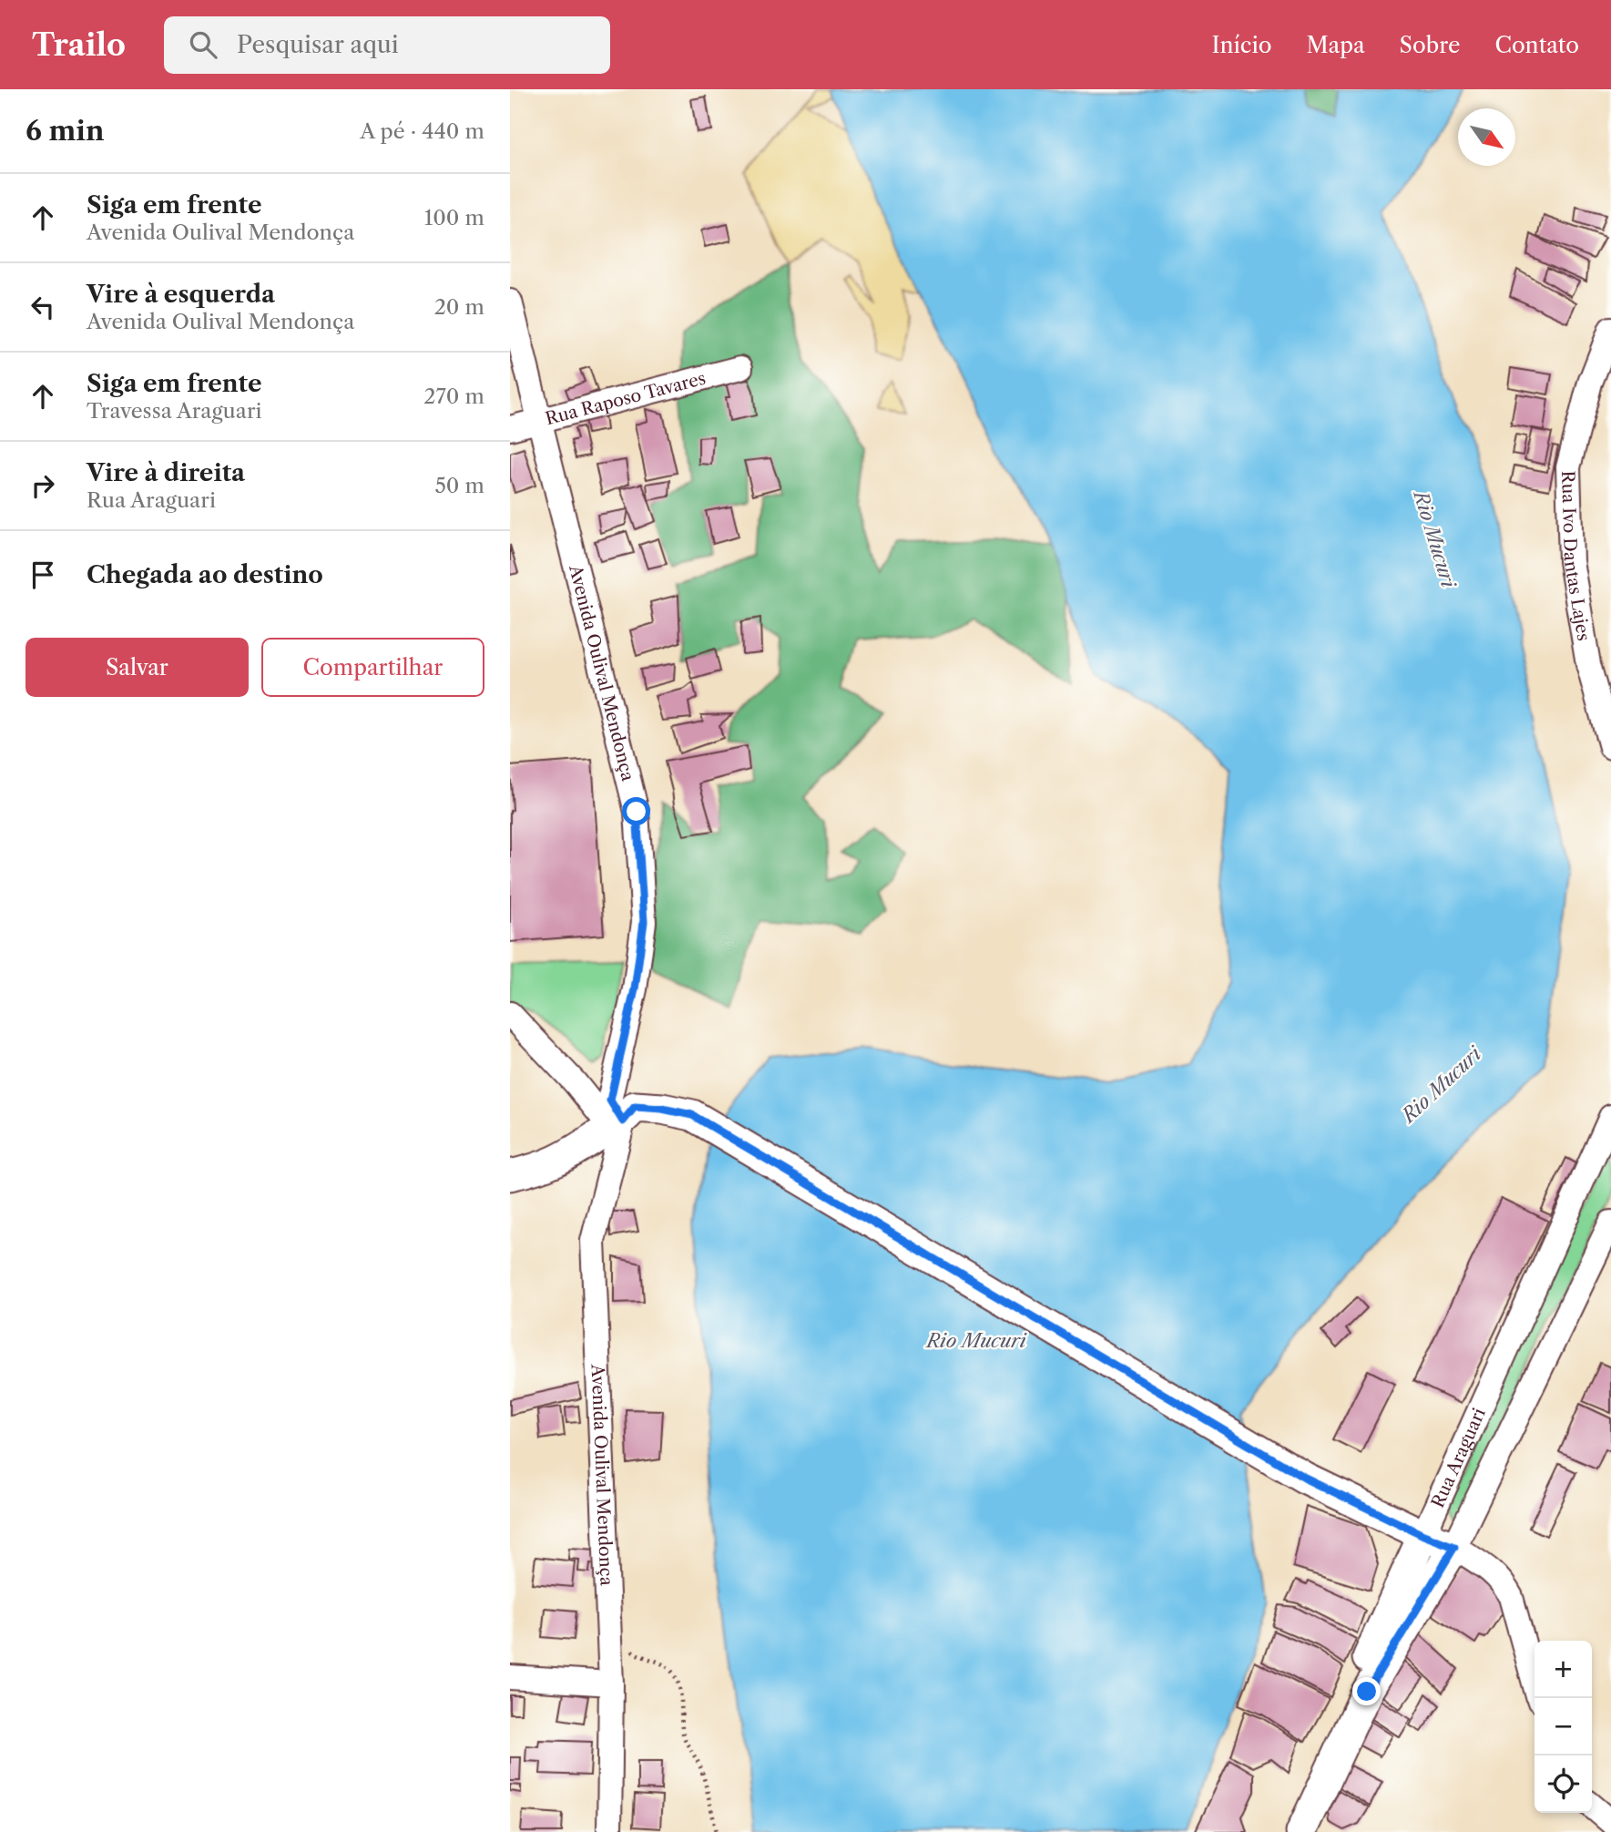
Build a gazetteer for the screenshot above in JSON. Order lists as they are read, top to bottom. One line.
{"streets":{"street":["Rua Raposo Tavares","Rua Ivo Dantas Lajes","Avenida Oulival Mendonça","Rua Araguari"]},"crossings":[["Rua Raposo Tavares","Avenida Oulival Mendonça"]],"water":["Rio Mucuri"],"north":"bottom right","page":{"header":"Trailo","search":"Pesquisar aqui","nav":["Início","Mapa","Sobre","Contato"],"heading":["6 min","A pé · 440 m"],"list":[["Siga em frente","Avenida Oulival Mendonça","100 m"],["Vire à esquerda","Avenida Oulival Mendonça","20 m"],["Siga em frente","Travessa Araguari","270 m"],["Vire à direita","Rua Araguari","50 m"],"Chegada ao destino"],"buttons":["Salvar","Compartilhar"],"map_buttons":["+","−"]}}
